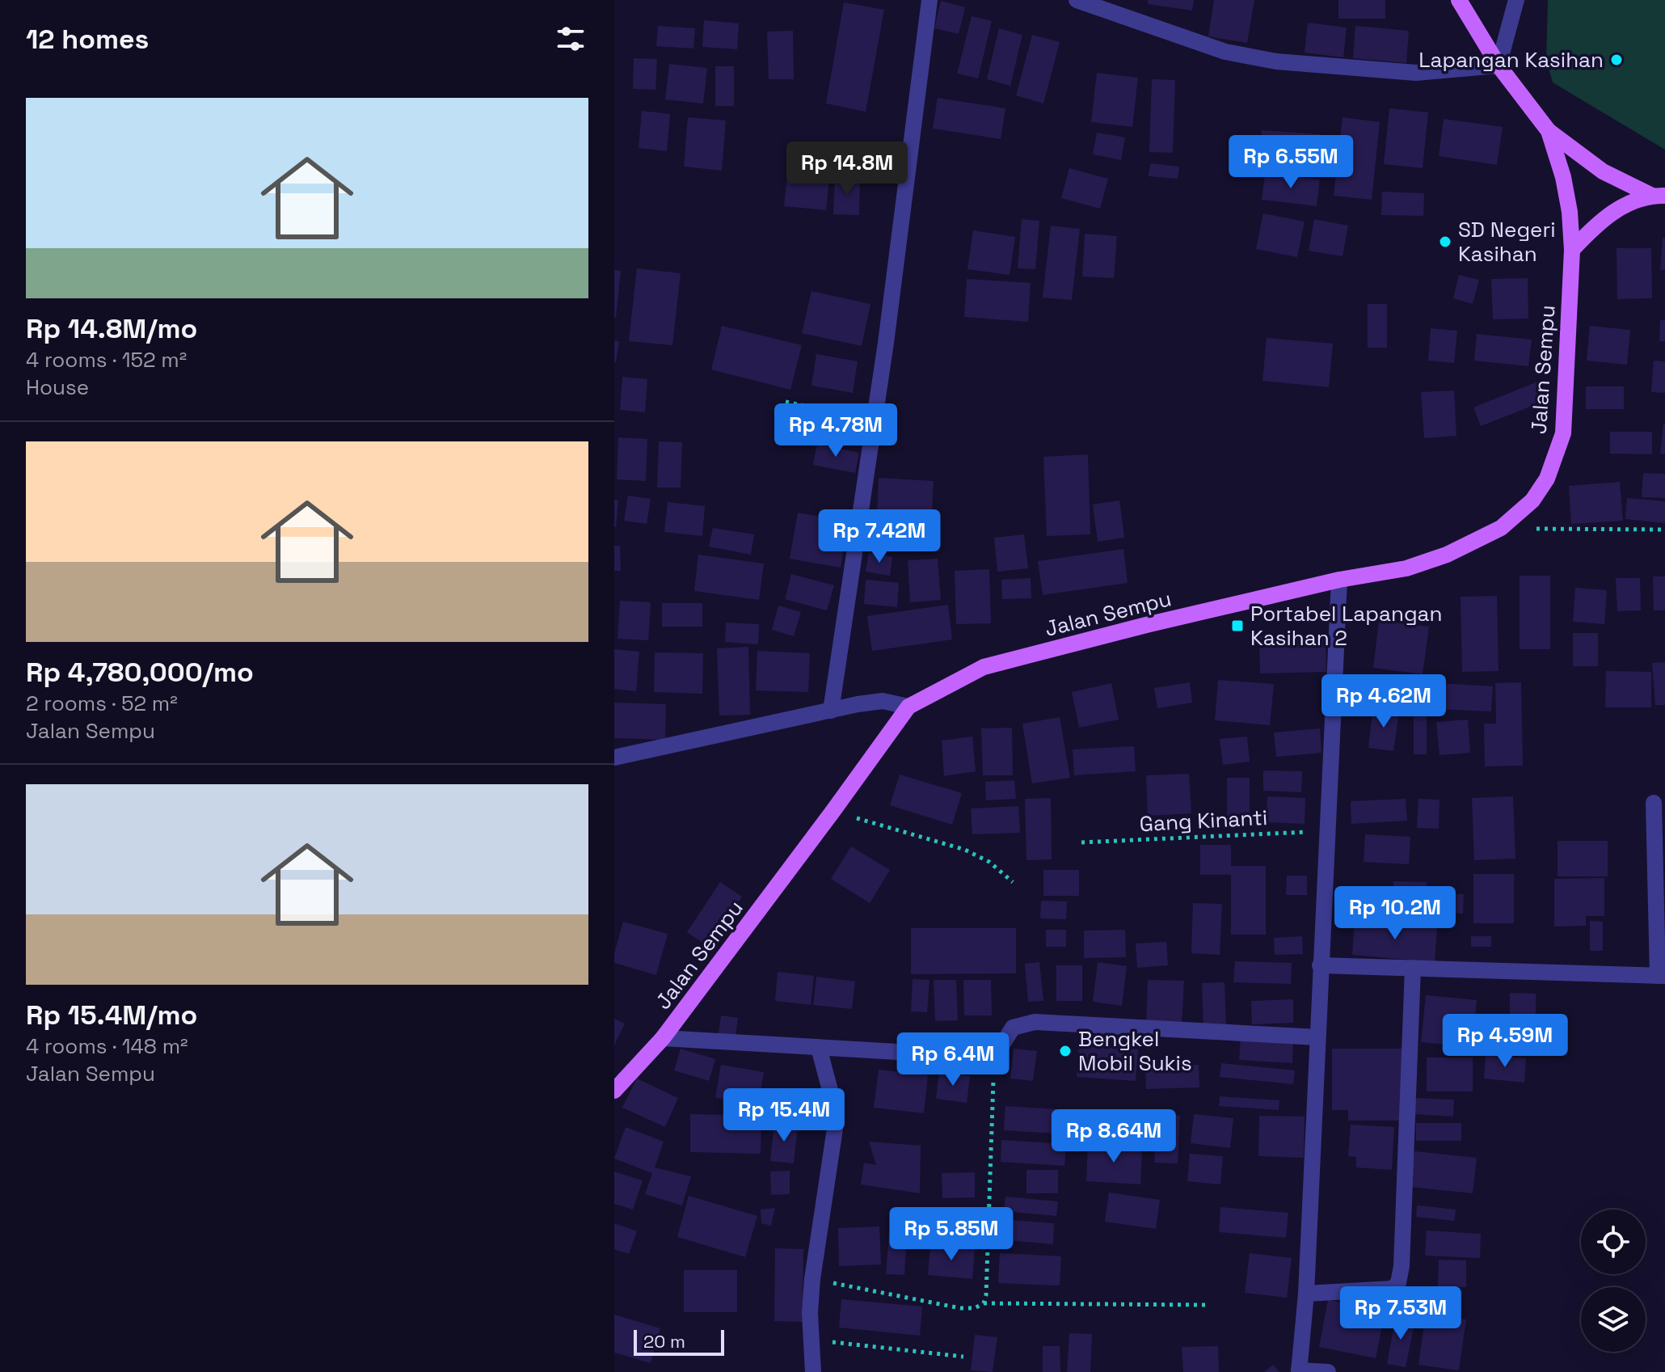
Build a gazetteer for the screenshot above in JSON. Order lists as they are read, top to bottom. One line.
{"streets":{"main road":["Jalan Sempu"],"path":["Gang Kinanti"]},"places":{"other":["Lapangan Kasihan","SD Negeri Kasihan","Bengkel Mobil Sukis"],"transit":["Portabel Lapangan Kasihan 2"]},"scale_bar":"20 m","page":{"heading":"12 homes","list":[{"name":"Rp 14.8M/mo","note":"4 rooms · 152 m² · House"},{"name":"Rp 4,780,000/mo","note":"2 rooms · 52 m² · Jalan Sempu"},{"name":"Rp 15.4M/mo","note":"4 rooms · 148 m² · Jalan Sempu"}],"price":["Rp 6.55M","Rp 14.8M","Rp 4.78M","Rp 7.42M","Rp 4.62M","Rp 10.2M","Rp 4.59M","Rp 6.4M","Rp 15.4M","Rp 8.64M","Rp 5.85M","Rp 7.53M"],"scale":"20 m"}}
